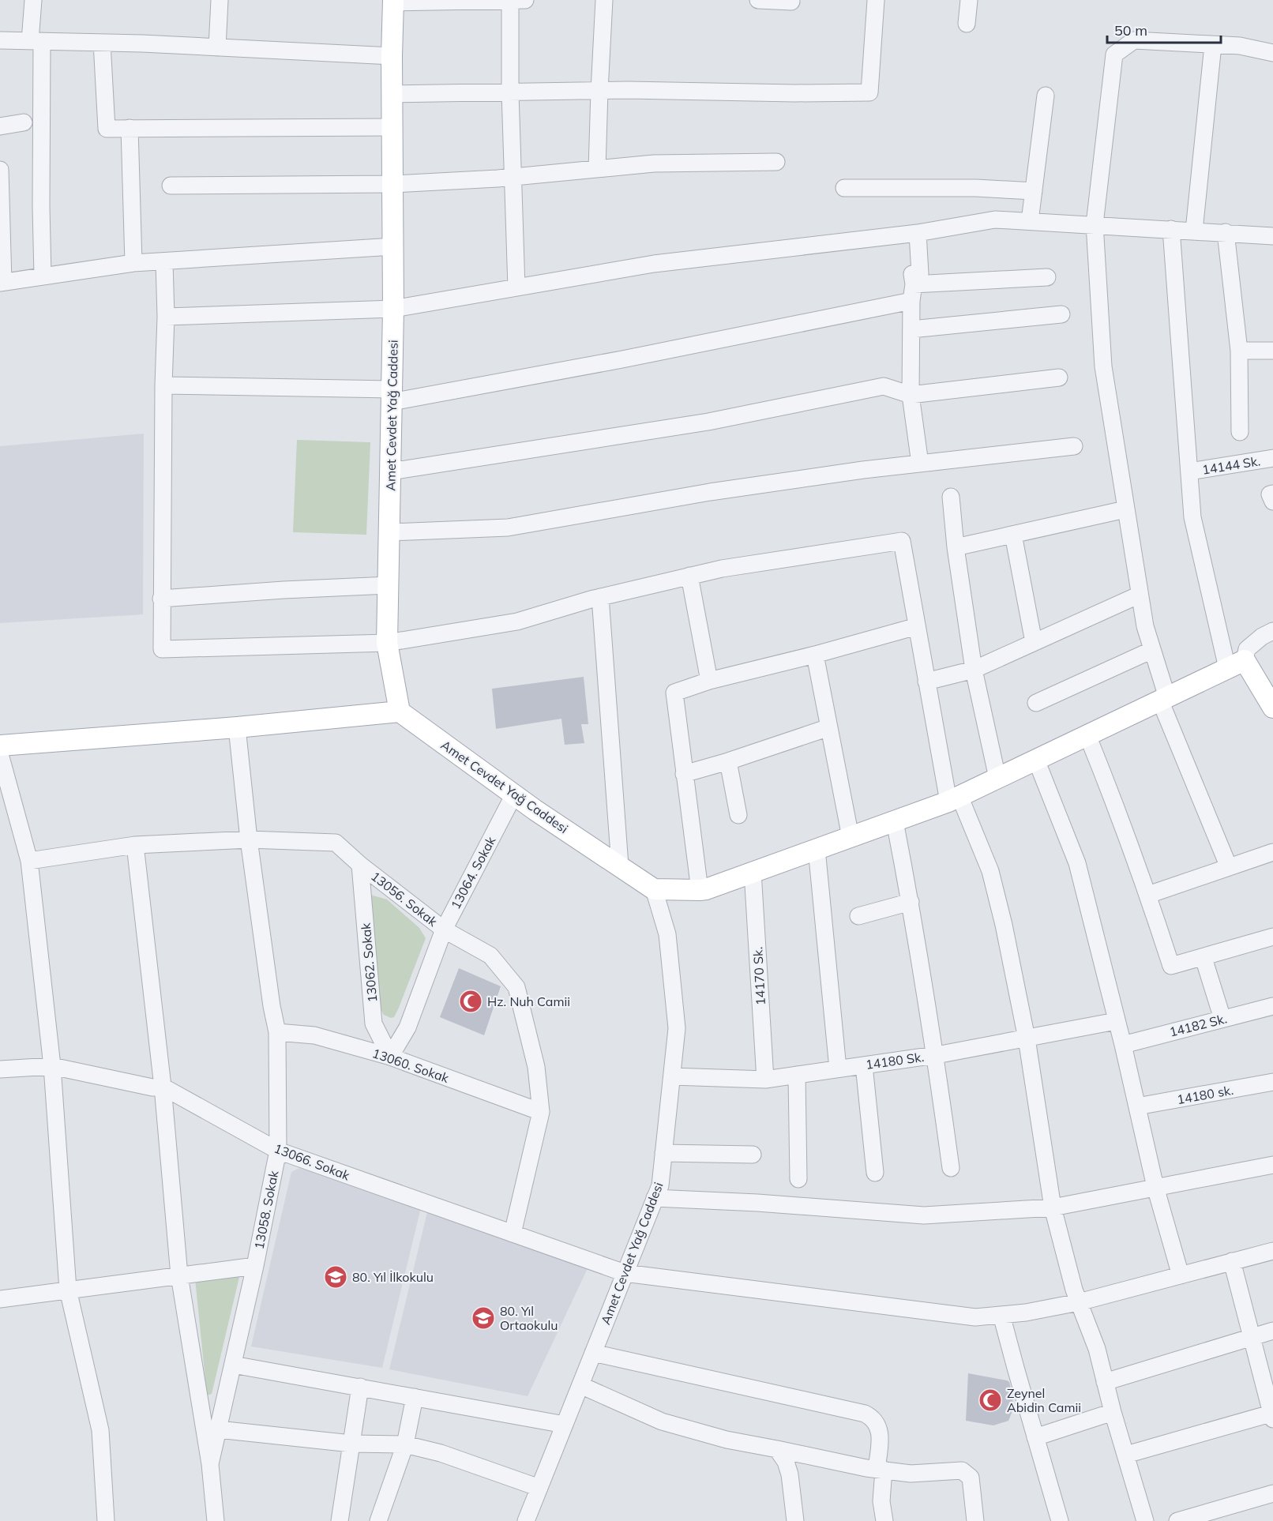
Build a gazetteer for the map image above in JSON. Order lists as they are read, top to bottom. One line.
{"streets":{"main road":["Amet Cevdet Yağ Caddesi"],"street":["14144 Sk.","13064. Sokak","13056. Sokak","13062. Sokak","14170 Sk.","14182 Sk.","14180 Sk.","13060. Sokak","14180 sk.","13066. Sokak","13058. Sokak"]},"crossings":[["Amet Cevdet Yağ Caddesi","13064. Sokak"],["Amet Cevdet Yağ Caddesi","14180 Sk."],["Amet Cevdet Yağ Caddesi","13066. Sokak"],["13064. Sokak","13056. Sokak"],["13064. Sokak","13062. Sokak"],["13064. Sokak","13060. Sokak"],["13056. Sokak","13062. Sokak"],["13056. Sokak","13060. Sokak"],["13056. Sokak","13066. Sokak"],["13056. Sokak","13058. Sokak"],["13062. Sokak","13060. Sokak"],["14170 Sk.","14180 Sk."],["13060. Sokak","13058. Sokak"],["13066. Sokak","13058. Sokak"]],"places":{"mosque":["Hz. Nuh Camii","Zeynel Abidin Camii"],"school or university":["80. Yıl İlkokulu","80. Yıl Ortaokulu"]},"scale_bar":"50 m"}
